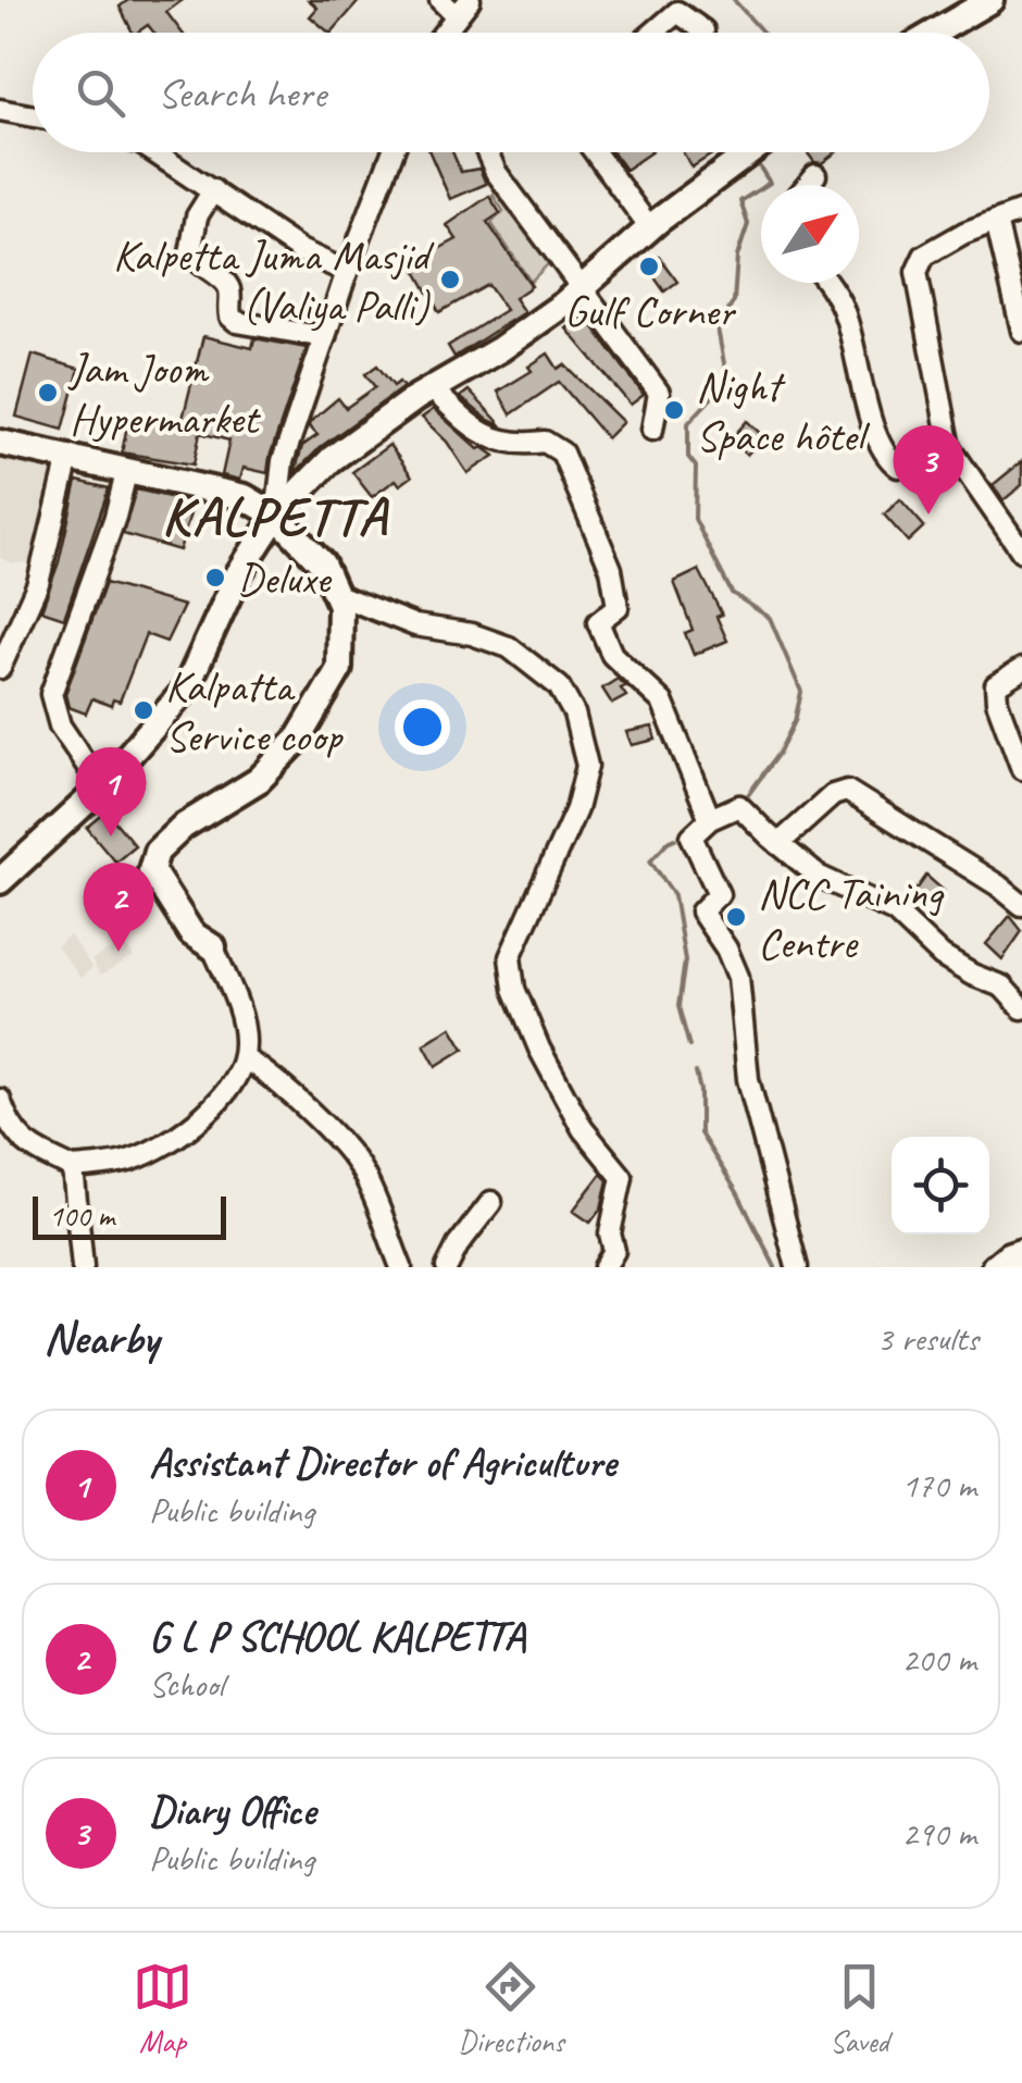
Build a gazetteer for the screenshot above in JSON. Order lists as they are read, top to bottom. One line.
{"districts":["KALPETTA"],"places":["Gulf Corner","Kalpetta Juma Masjid (Valiya Palli)","Jam Joom Hypermarket","Night Space hôtel","Deluxe","Kalpatta Service coop","NCC Taining Centre"],"scale_bar":"100 m","north":"top right","page":{"search":"Search here","pins":["3","1","2"],"scale":"100 m","heading":["Nearby","3 results"],"list":[{"mark":"1","name":"Assistant Director of Agriculture","note":"Public building","value":"170 m"},{"mark":"2","name":"G L P SCHOOL KALPETTA","note":"School","value":"200 m"},{"mark":"3","name":"Diary Office","note":"Public building","value":"290 m"}],"nav":["Map","Directions","Saved"]}}
